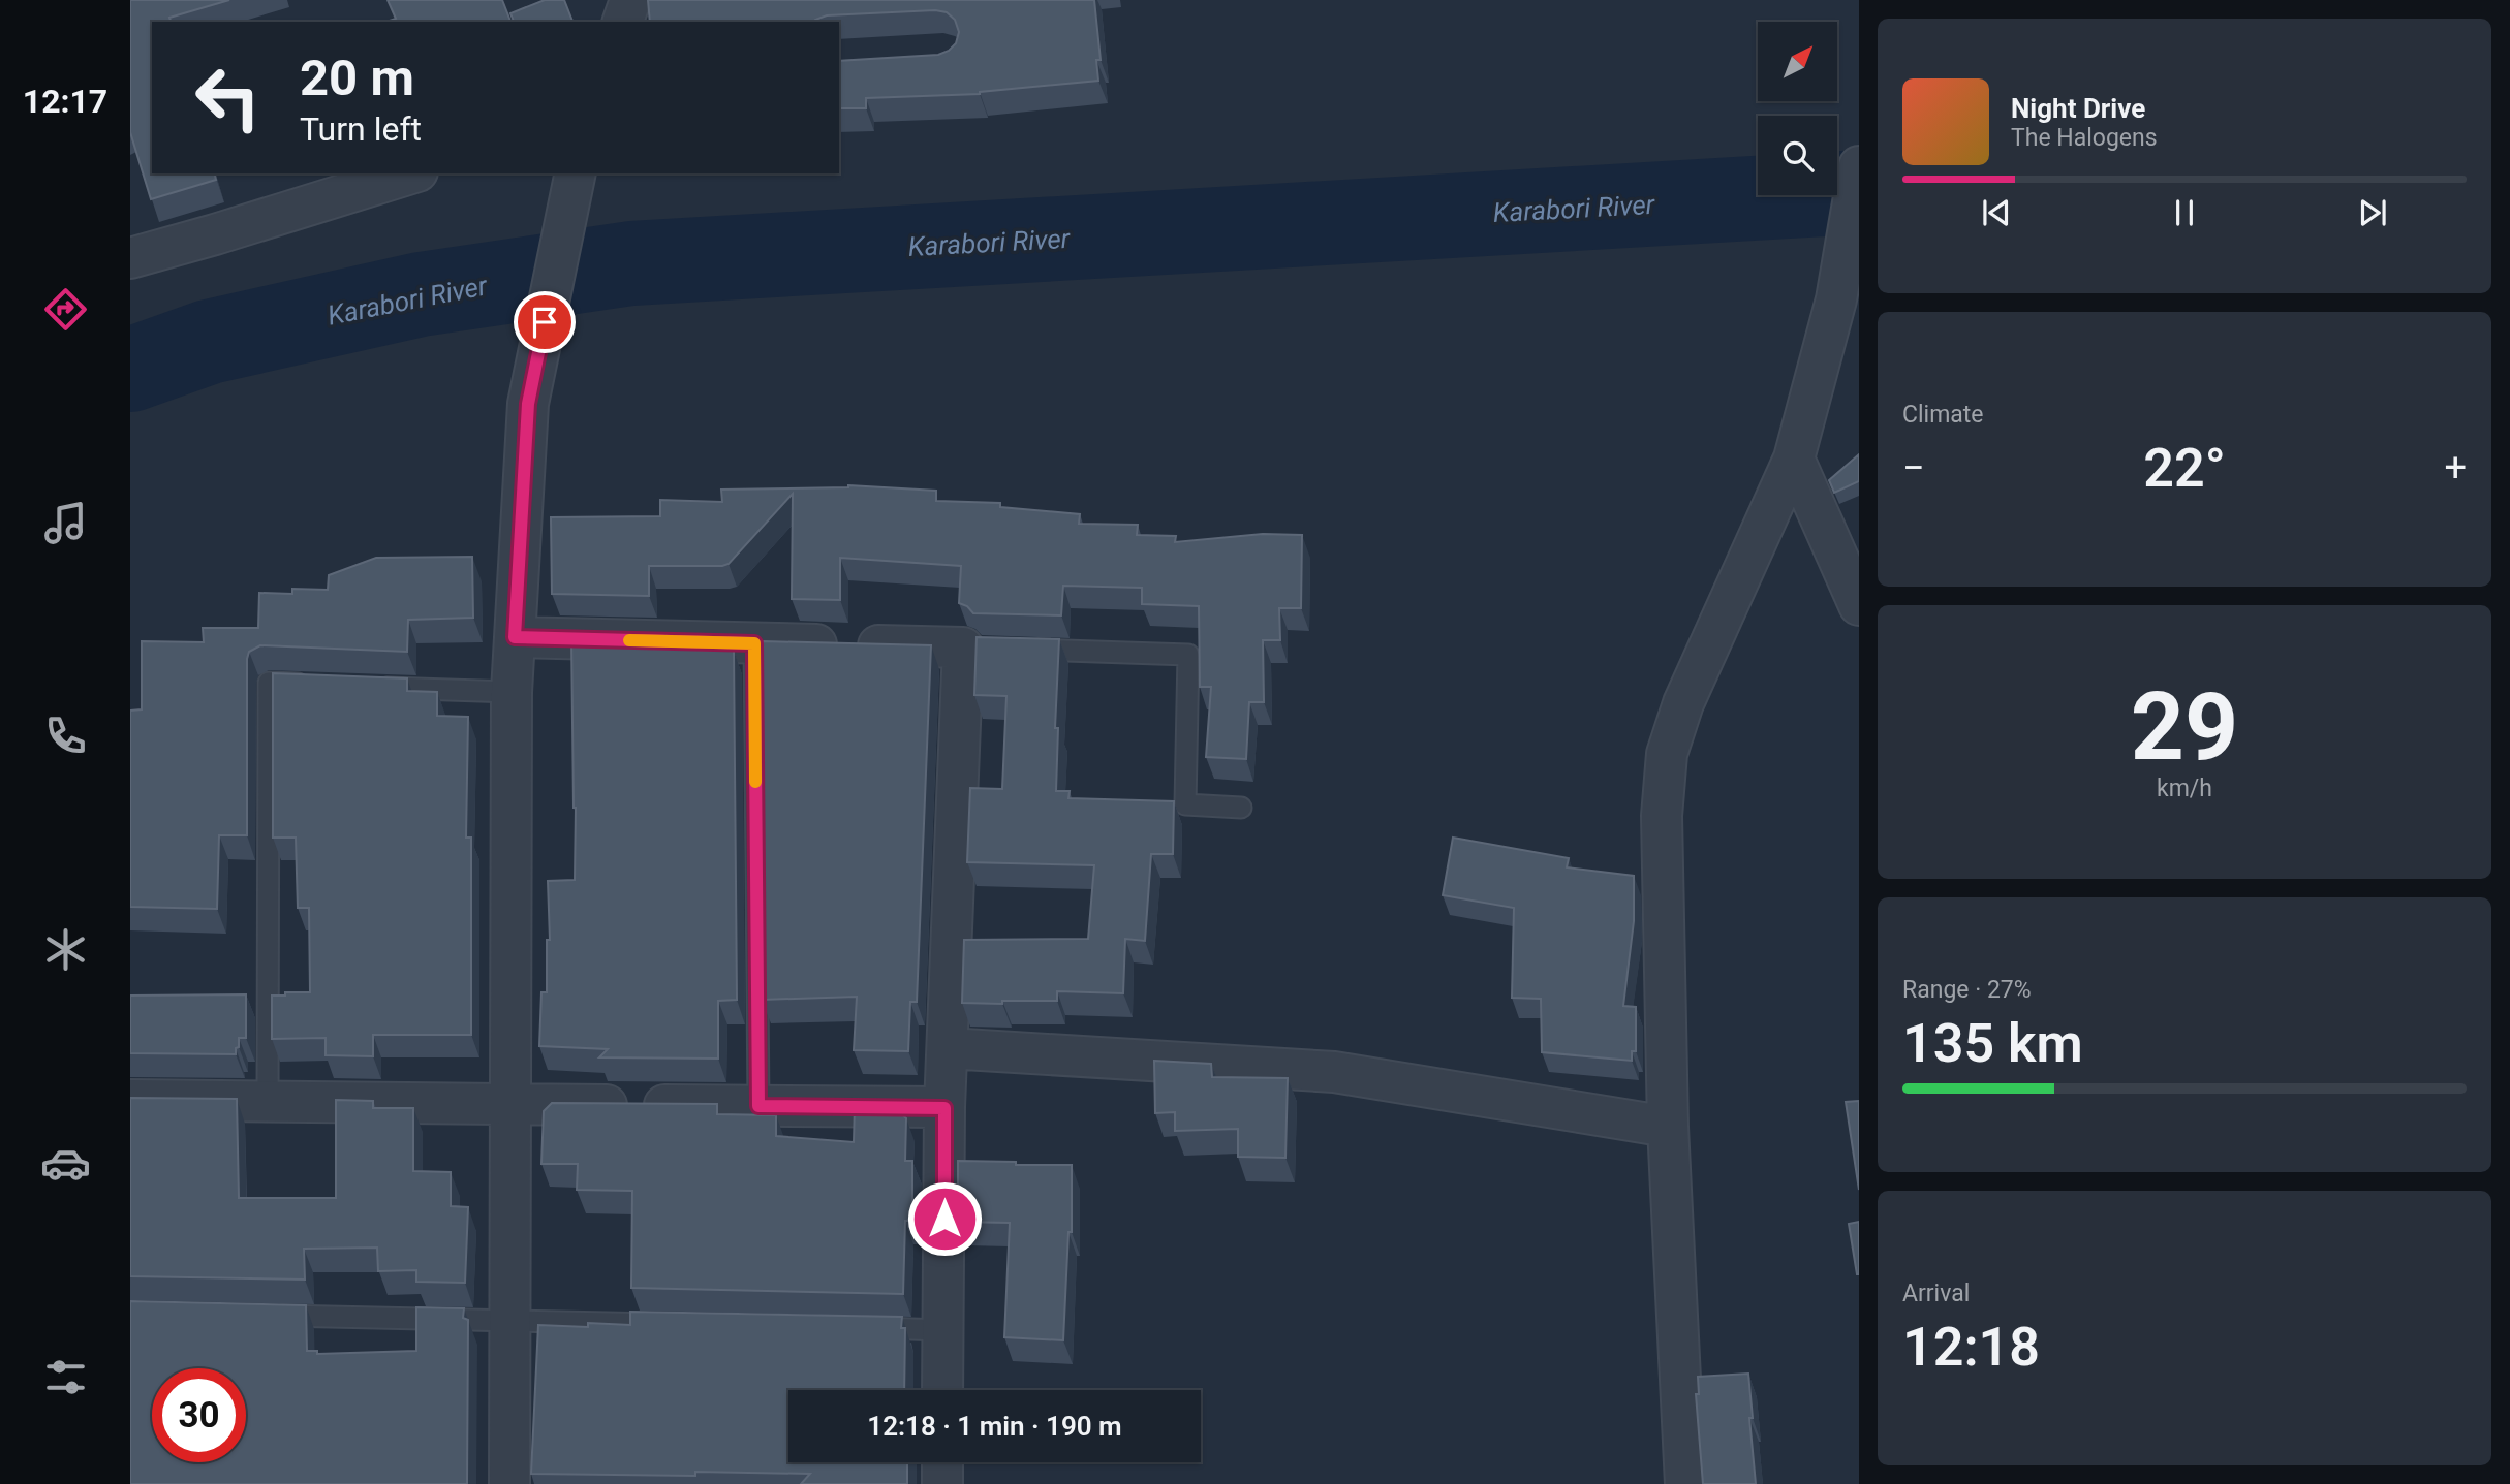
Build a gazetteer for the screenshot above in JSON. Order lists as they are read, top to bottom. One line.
{"water":["Karabori River"],"north":"top right","page":{"tabs":"12:17","turn":["20 m","Turn left"],"song":["Night Drive","The Halogens"],"tile":["Climate",["29","km/h"],["Range · 27%","135 km"],["Arrival","12:18"]],"heat":["−","22°","+"],"limit":"30","trip":"12:18 · 1 min · 190 m"}}
